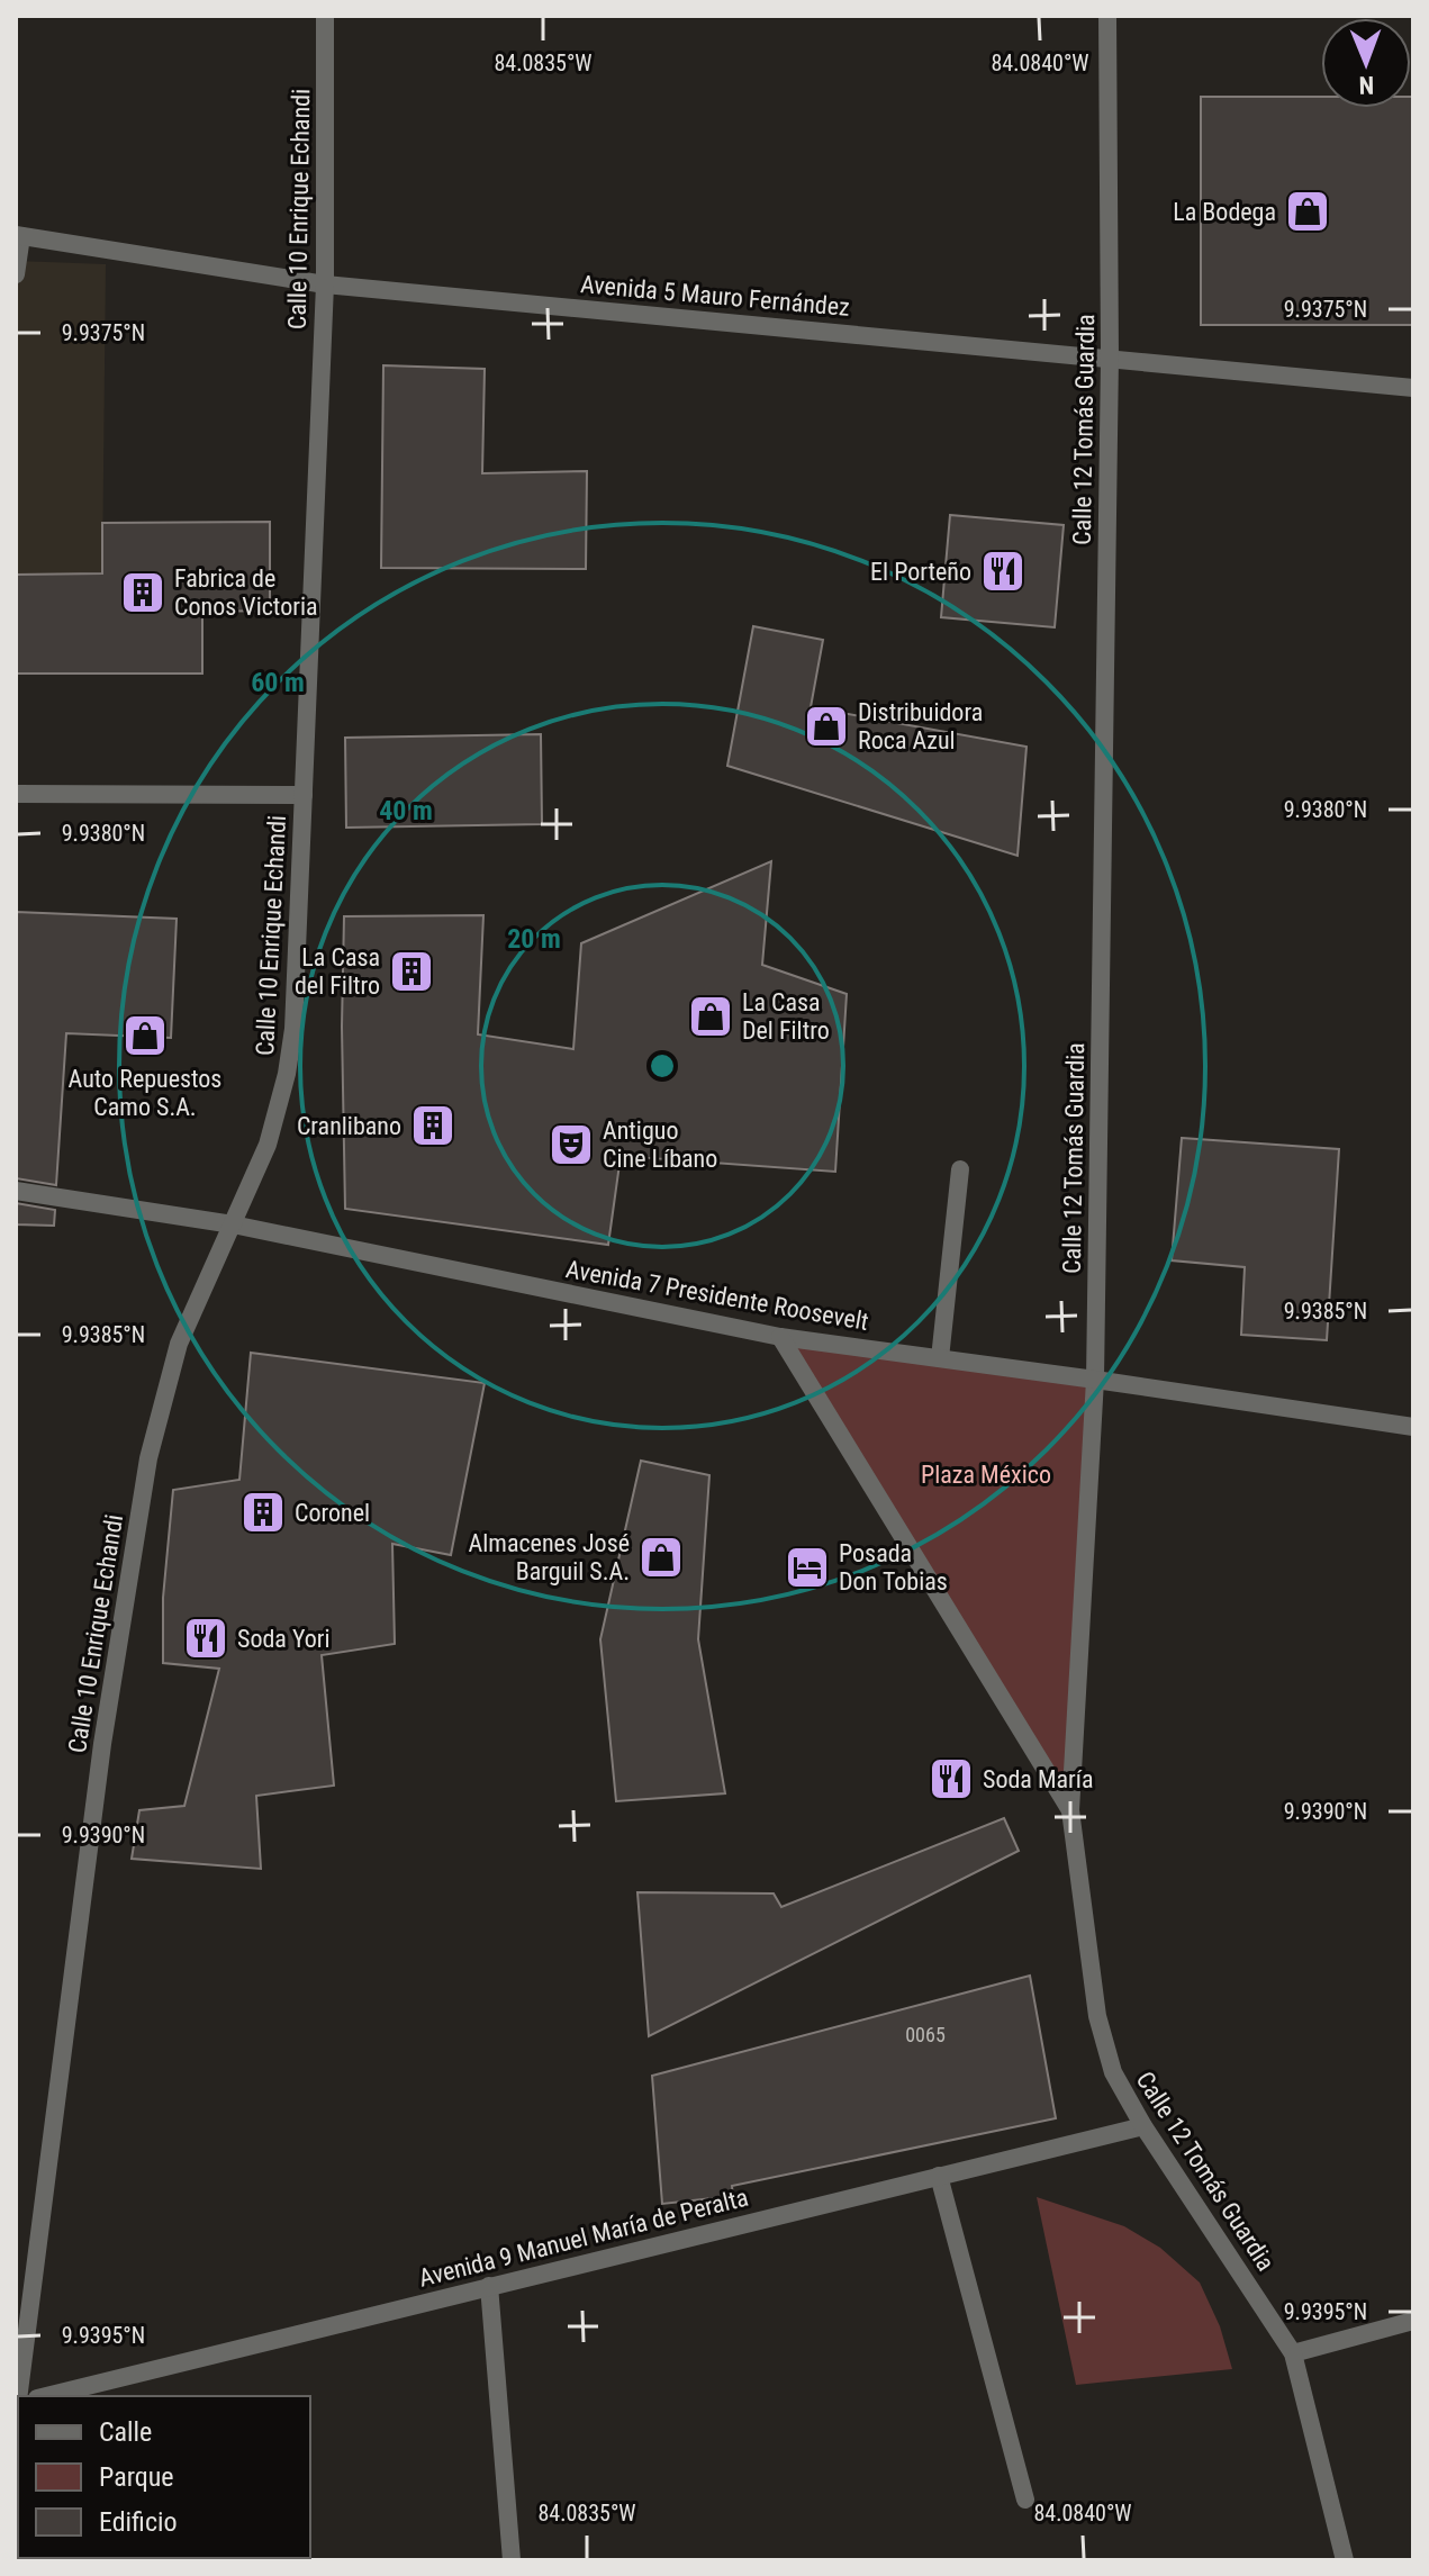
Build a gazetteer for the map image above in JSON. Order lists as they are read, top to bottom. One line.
{"streets":{"street":["Calle 10 Enrique Echandi","Avenida 5 Mauro Fernández","Calle 12 Tomás Guardia","Avenida 7 Presidente Roosevelt","Avenida 9 Manuel María de Peralta"]},"crossings":[["Calle 10 Enrique Echandi","Avenida 5 Mauro Fernández"],["Calle 10 Enrique Echandi","Avenida 7 Presidente Roosevelt"],["Avenida 5 Mauro Fernández","Calle 12 Tomás Guardia"],["Calle 12 Tomás Guardia","Avenida 7 Presidente Roosevelt"],["Calle 12 Tomás Guardia","Avenida 9 Manuel María de Peralta"]],"parks":["Plaza México"],"places":{"shop":["La Bodega","Distribuidora Roca Azul","La Casa Del Filtro","Auto Repuestos Camo S.A.","Almacenes José Barguil S.A."],"restaurant":["El Porteño","Soda Yori","Soda María"],"building":["Fabrica de Conos Victoria","La Casa del Filtro","Cranlibano","Coronel"],"theatre":["Antiguo Cine Líbano"],"hotel":["Posada Don Tobias"]},"house_numbers":["0065"],"legend":["Calle","Parque","Edificio"],"north":"bottom","coordinates":["84.0835°W","84.0840°W","9.9375°N","9.9380°N","9.9385°N","9.9390°N","9.9395°N"],"rings":["60 m","40 m","20 m"]}
